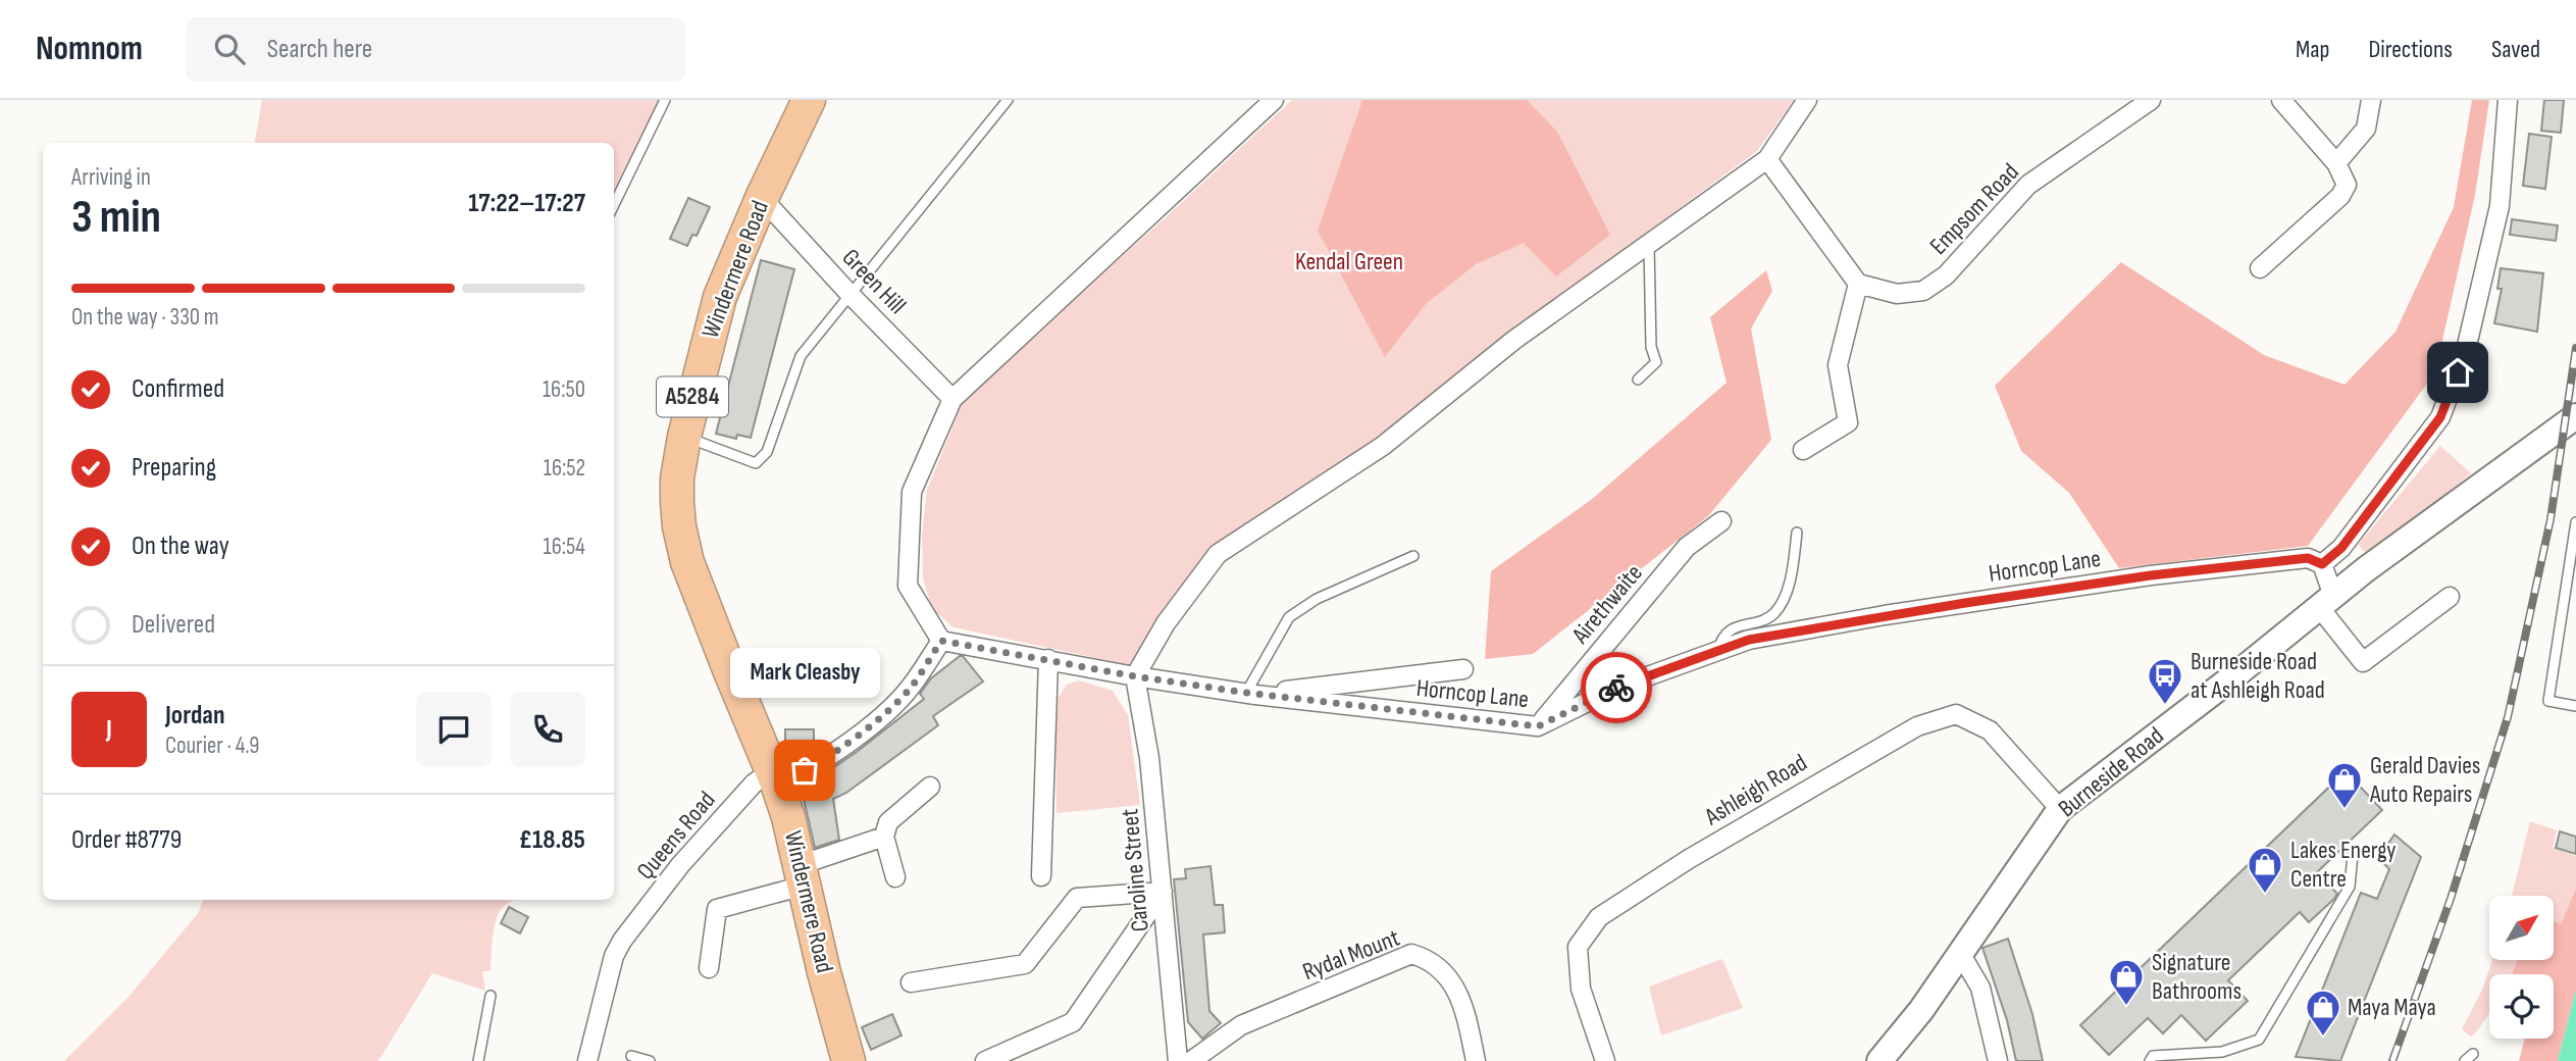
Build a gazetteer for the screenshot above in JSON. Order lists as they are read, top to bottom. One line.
{"streets":{"highway":["Windermere Road","A5284"],"street":["Empsom Road","Green Hill","Horncop Lane","Airethwaite","Burneside Road","Ashleigh Road","Queens Road","Caroline Street","Rydal Mount"]},"crossings":[["Windermere Road","Green Hill"],["Windermere Road","Queens Road"],["Horncop Lane","Airethwaite"],["Horncop Lane","Queens Road"],["Horncop Lane","Caroline Street"],["Burneside Road","Ashleigh Road"]],"parks":["Kendal Green"],"places":{"bus stop":["Burneside Road at Ashleigh Road"],"other":["Mark Cleasby"],"shop":["Gerald Davies Auto Repairs","Lakes Energy Centre","Signature Bathrooms","Maya Maya"]},"north":"top right","page":{"header":"Nomnom","search":"Search here","nav":["Map","Directions","Saved"],"heading":["3 min","Arriving in","17:22–17:27"],"panel":["Jordan","Courier · 4.9","Order #8779","£18.85"],"bar":"On the way · 330 m","list":[["Confirmed","16:50"],["Preparing","16:52"],["On the way","16:54"],"Delivered"],"bubble":"Mark Cleasby","round":"J"}}
